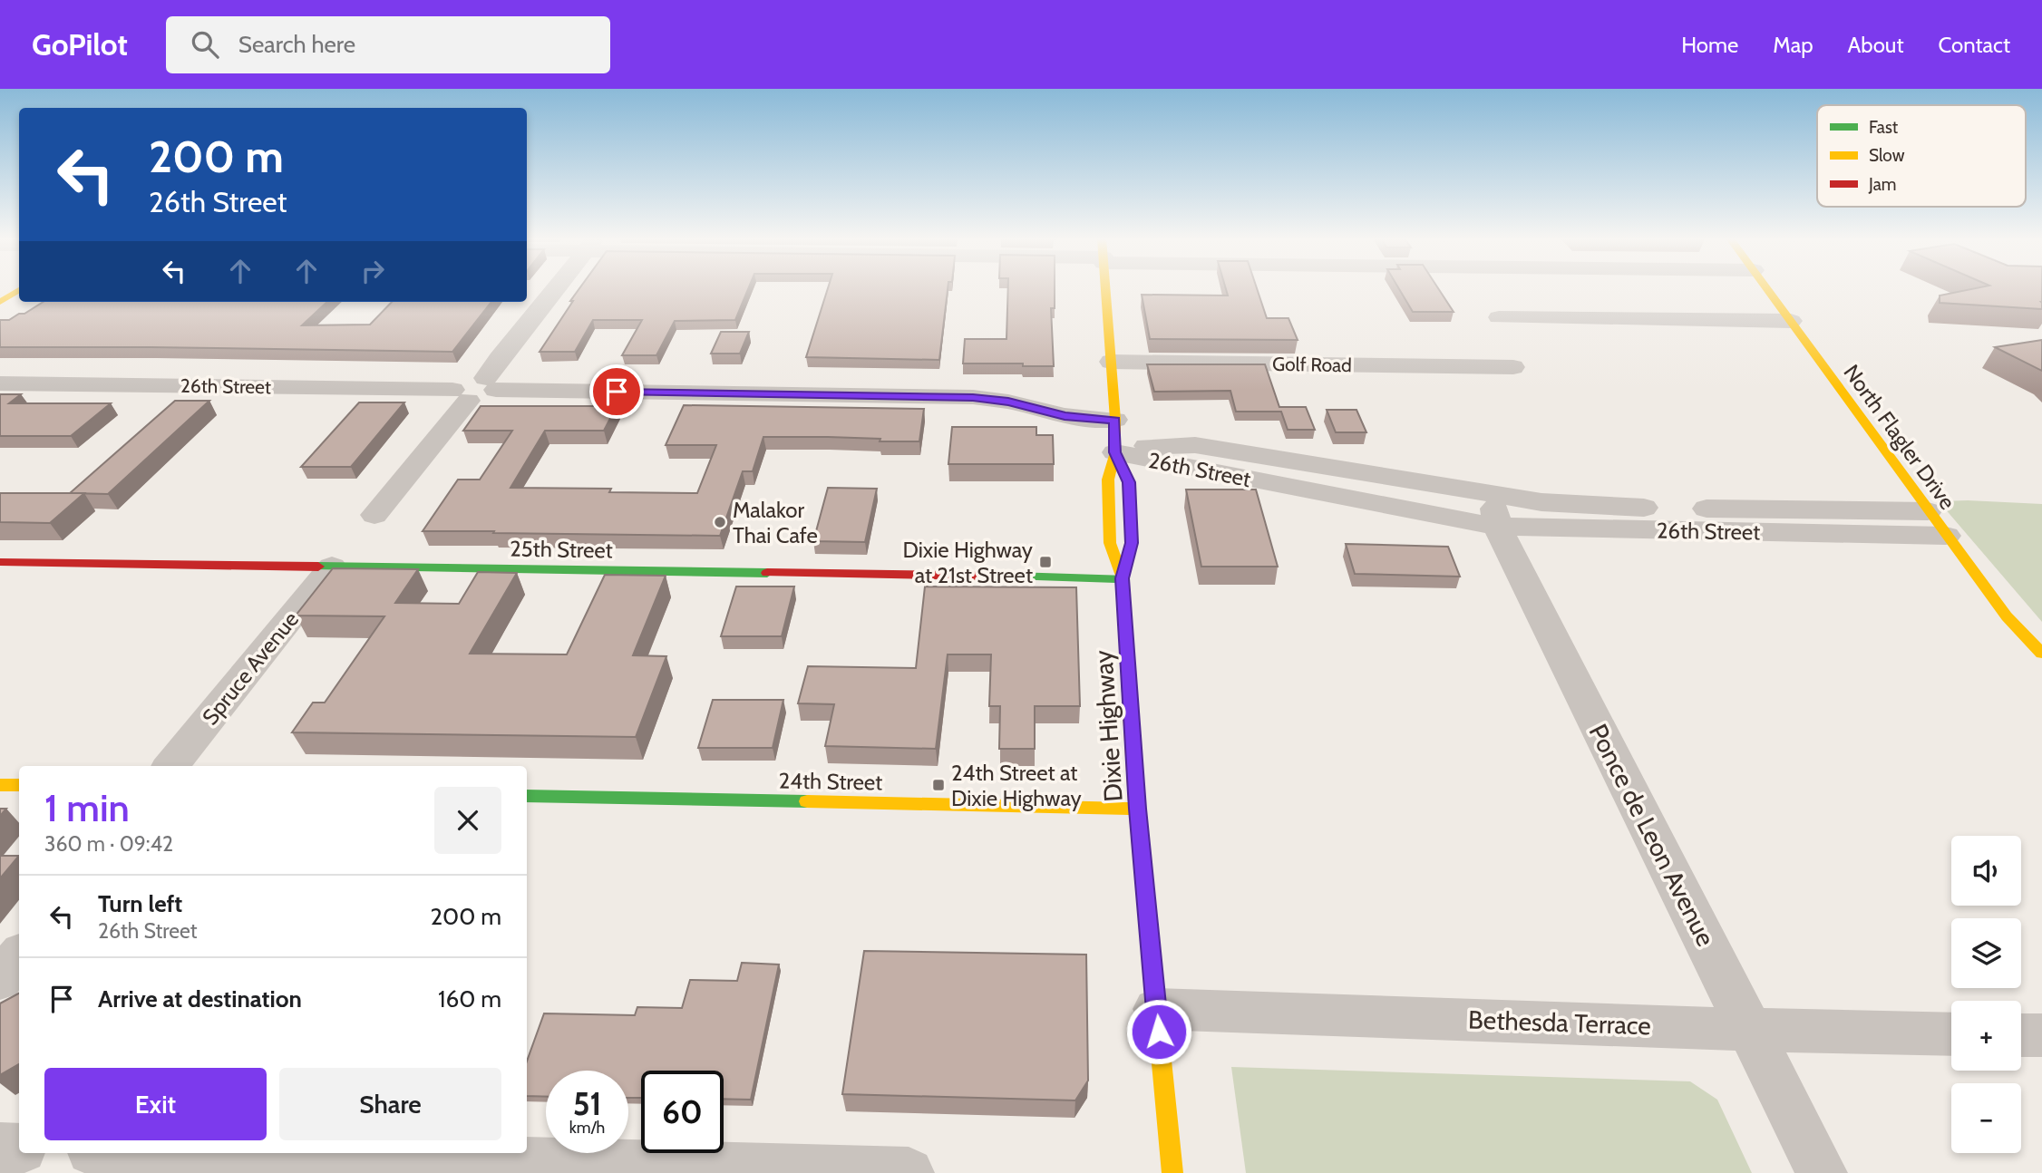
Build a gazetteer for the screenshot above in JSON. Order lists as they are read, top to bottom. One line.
{"streets":{"main road":["North Flagler Drive","25th Street","Dixie Highway","24th Street"],"street":["Golf Road","26th Street","Spruce Avenue","Ponce de Leon Avenue","Bethesda Terrace"]},"crossings":[["Golf Road","Dixie Highway"],["26th Street","North Flagler Drive"],["26th Street","Dixie Highway"],["26th Street","Ponce de Leon Avenue"],["25th Street","Spruce Avenue"],["25th Street","Dixie Highway"],["Dixie Highway","24th Street"],["Dixie Highway","Bethesda Terrace"],["Ponce de Leon Avenue","Bethesda Terrace"]],"places":{"other":["Malakor Thai Cafe"],"transit":["Dixie Highway at 21st Street","24th Street at Dixie Highway"]},"legend":["Fast","Slow","Jam"],"page":{"header":"GoPilot","search":"Search here","nav":["Home","Map","About","Contact"],"turn":["200 m","26th Street"],"heading":["1 min","360 m · 09:42"],"map_buttons":["+","−"],"list":[{"name":"Turn left","note":"26th Street","value":"200 m"},{"name":"Arrive at destination","value":"160 m"}],"buttons":["Exit","Share"],"speed":"51 km/h","limit":"60"}}
